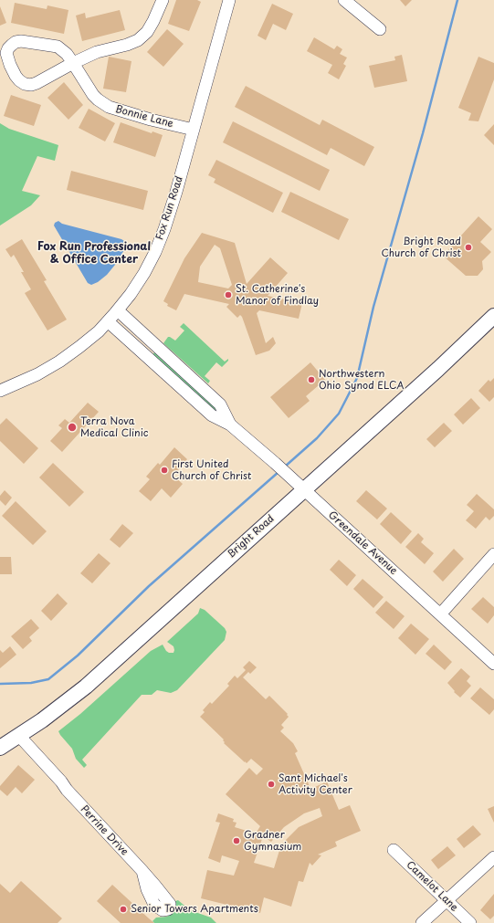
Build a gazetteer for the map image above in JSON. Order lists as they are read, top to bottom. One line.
{"streets":{"main road":["Bright Road"],"street":["Bonnie Lane","Fox Run Road","Greendale Avenue","Perrine Drive","Camelot Lane"]},"crossings":[["Bonnie Lane","Fox Run Road"],["Fox Run Road","Greendale Avenue"],["Bright Road","Greendale Avenue"],["Bright Road","Perrine Drive"]],"districts":["Fox Run Professional & Office Center"],"places":["Bright Road Church of Christ","St. Catherine's Manor of Findlay","Northwestern Ohio Synod ELCA","Terra Nova Medical Clinic","First United Church of Christ","Sant Michael's Activity Center","Gradner Gymnasium","Senior Towers Apartments"]}
